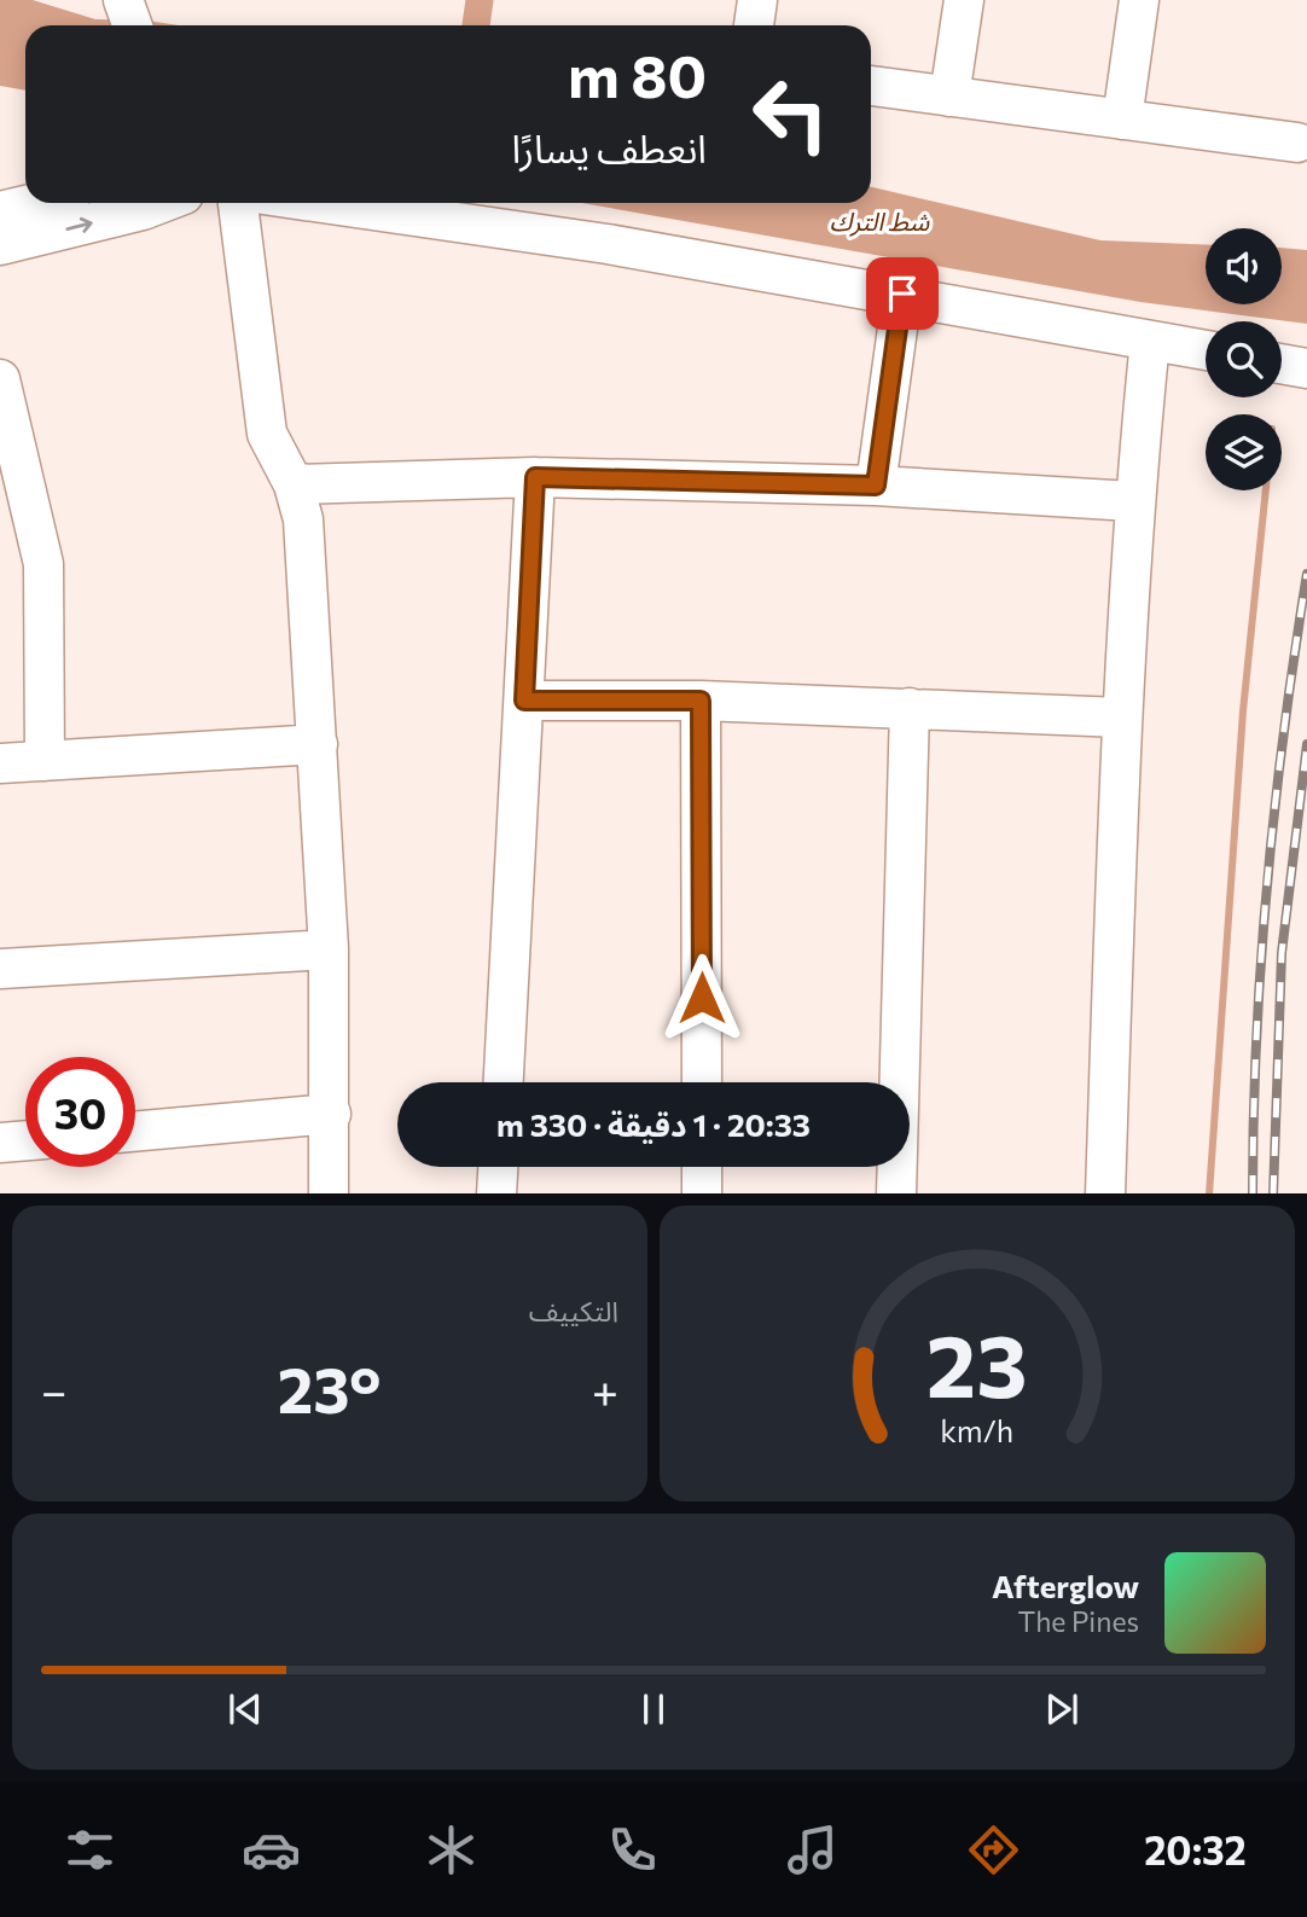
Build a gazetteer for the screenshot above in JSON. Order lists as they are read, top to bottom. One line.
{"water":["شط الترك"],"page":{"turn":["80 m","انعطف يسارًا"],"limit":"30","trip":"20:33 · 1 دقيقة · 330 m","tile":"التكييف","heat":["−","23°","+"],"song":["Afterglow","The Pines"],"tabs":"20:32","gauge":["23","km/h"]}}
